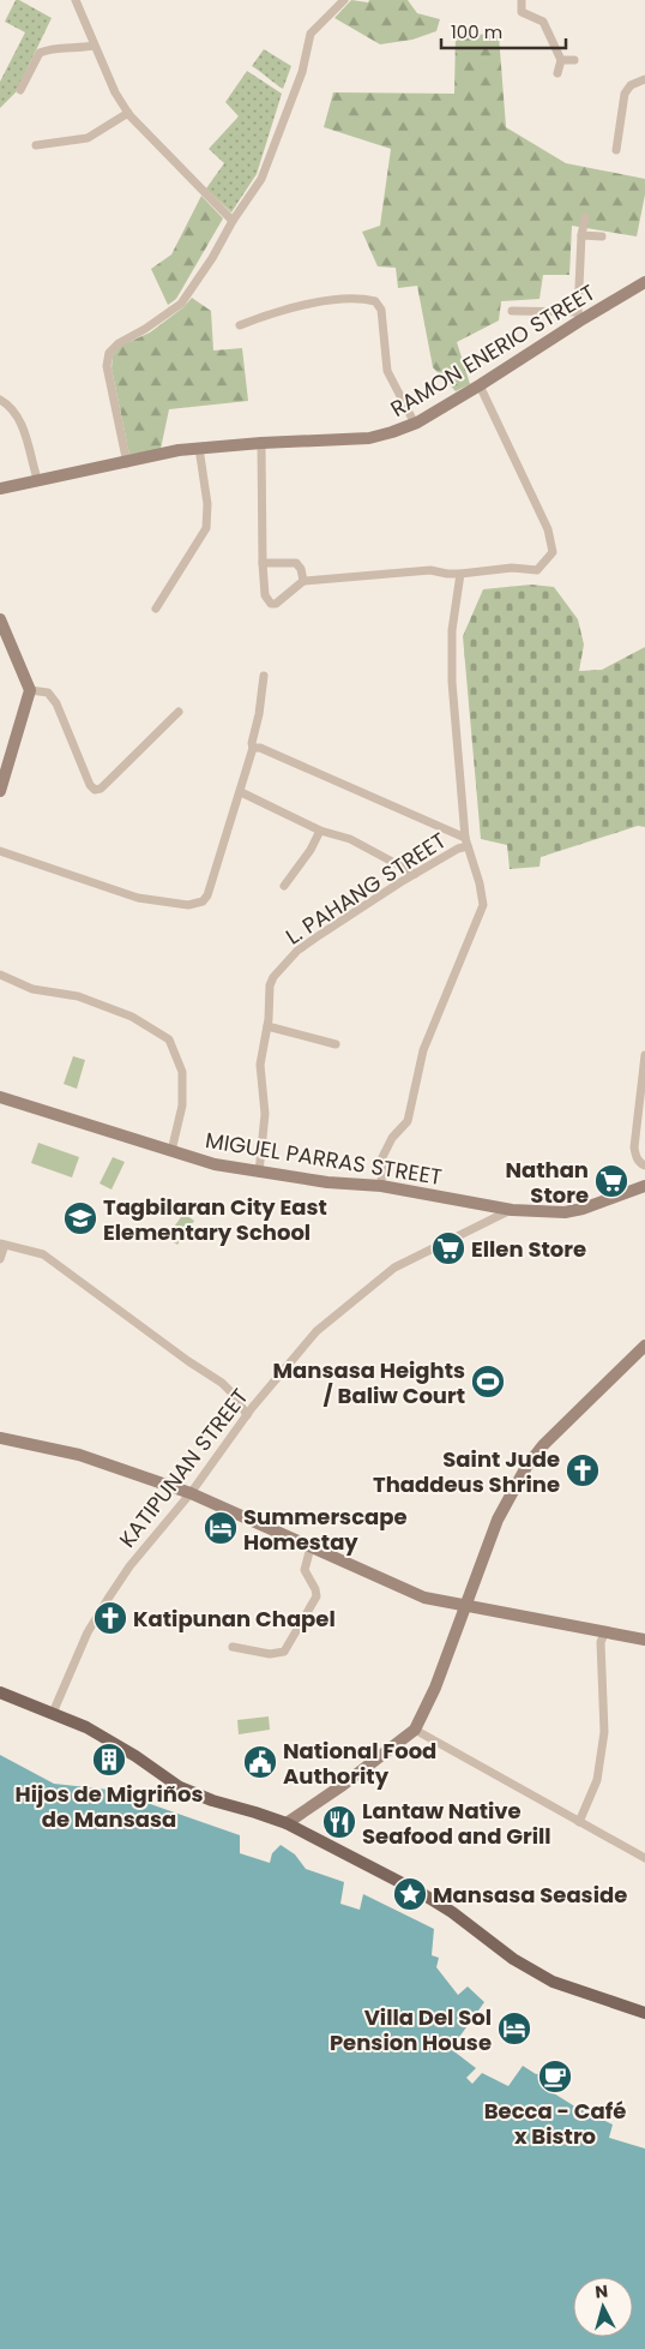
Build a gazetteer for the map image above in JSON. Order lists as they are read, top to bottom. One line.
{"streets":{"main road":["RAMON ENERIO STREET","MIGUEL PARRAS STREET"],"street":["L. PAHANG STREET","KATIPUNAN STREET"]},"crossings":[["L. PAHANG STREET","MIGUEL PARRAS STREET"],["MIGUEL PARRAS STREET","KATIPUNAN STREET"]],"places":{"supermarket":["Nathan Store","Ellen Store"],"school or university":["Tagbilaran City East Elementary School"],"sports":["Mansasa Heights / Baliw Court"],"church":["Saint Jude Thaddeus Shrine","Katipunan Chapel"],"hotel":["Summerscape Homestay","Villa Del Sol Pension House"],"building":["Hijos de Migriños de Mansasa"],"public building":["National Food Authority"],"restaurant":["Lantaw Native Seafood and Grill"],"place":["Mansasa Seaside"],"cafe":["Becca - Café x Bistro"]},"scale_bar":"100 m","north":"top"}
